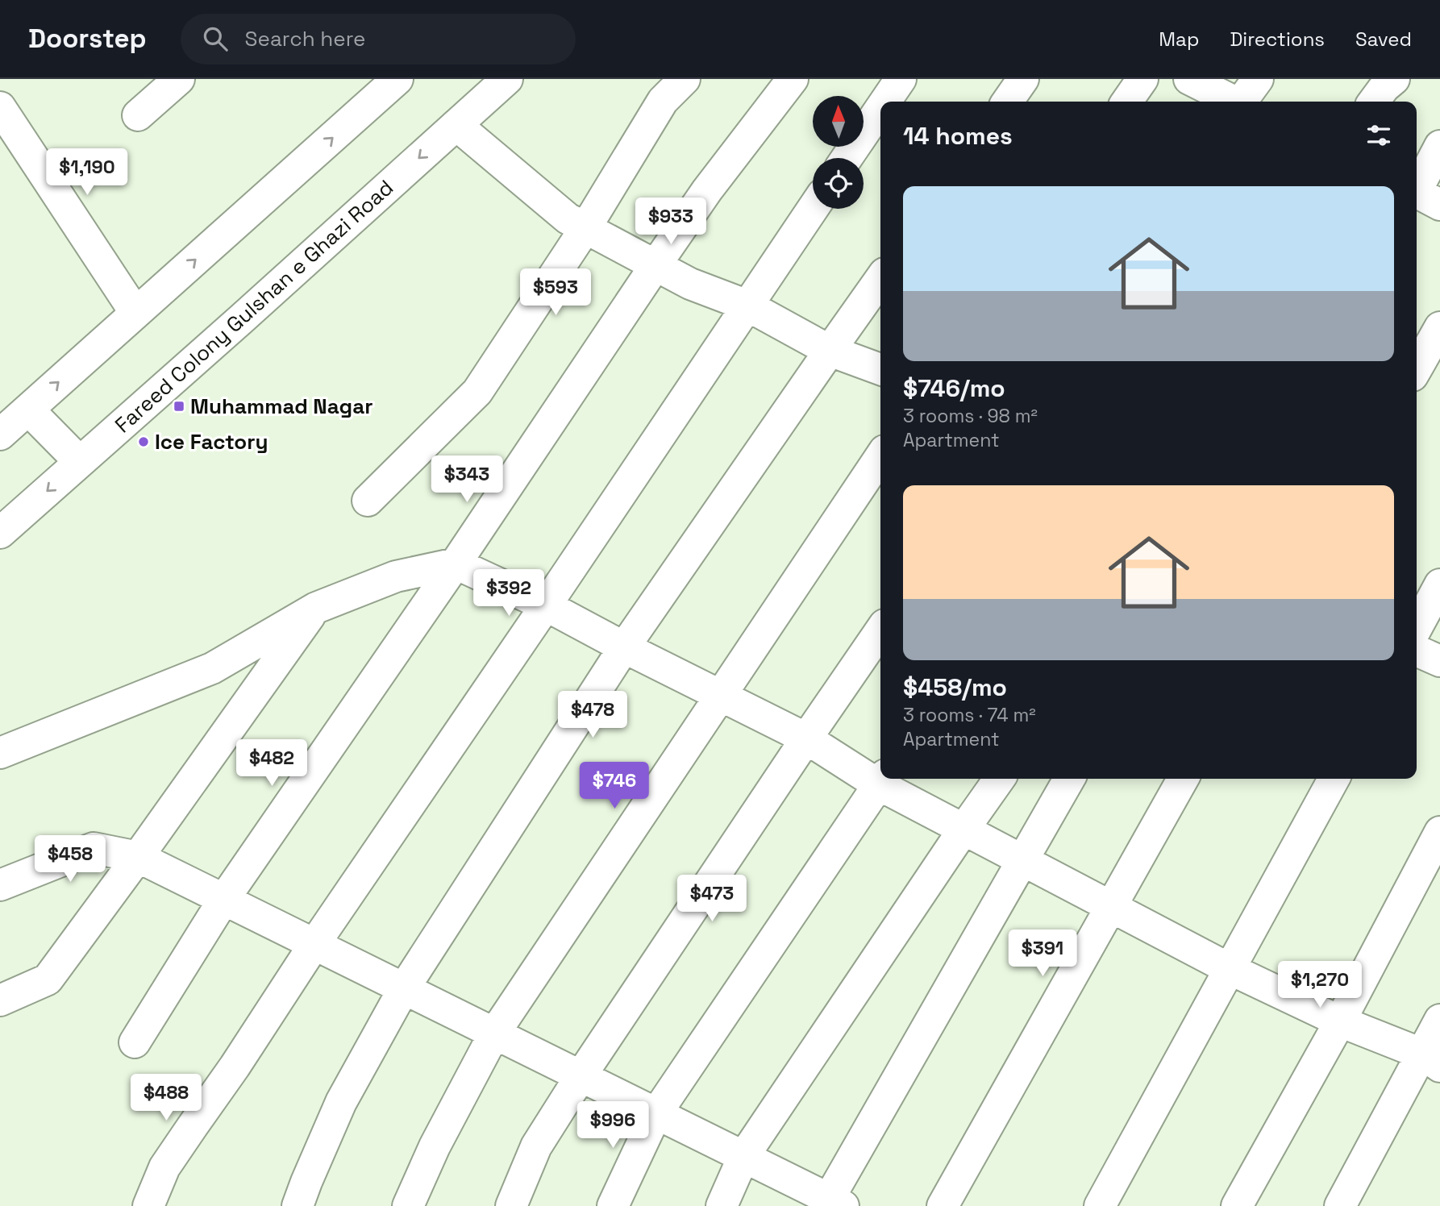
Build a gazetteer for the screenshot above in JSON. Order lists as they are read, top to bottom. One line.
{"streets":{"street":["Fareed Colony Gulshan e Ghazi Road"]},"places":{"transit":["Muhammad Nagar"],"other":["Ice Factory"]},"north":"top","page":{"header":"Doorstep","search":"Search here","nav":["Map","Directions","Saved"],"heading":"14 homes","price":["$1,190","$933","$593","$343","$392","$478","$482","$746","$458","$473","$391","$1,270","$488","$996"],"list":[{"name":"$746/mo","note":"3 rooms · 98 m² · Apartment"},{"name":"$458/mo","note":"3 rooms · 74 m² · Apartment"}]}}
